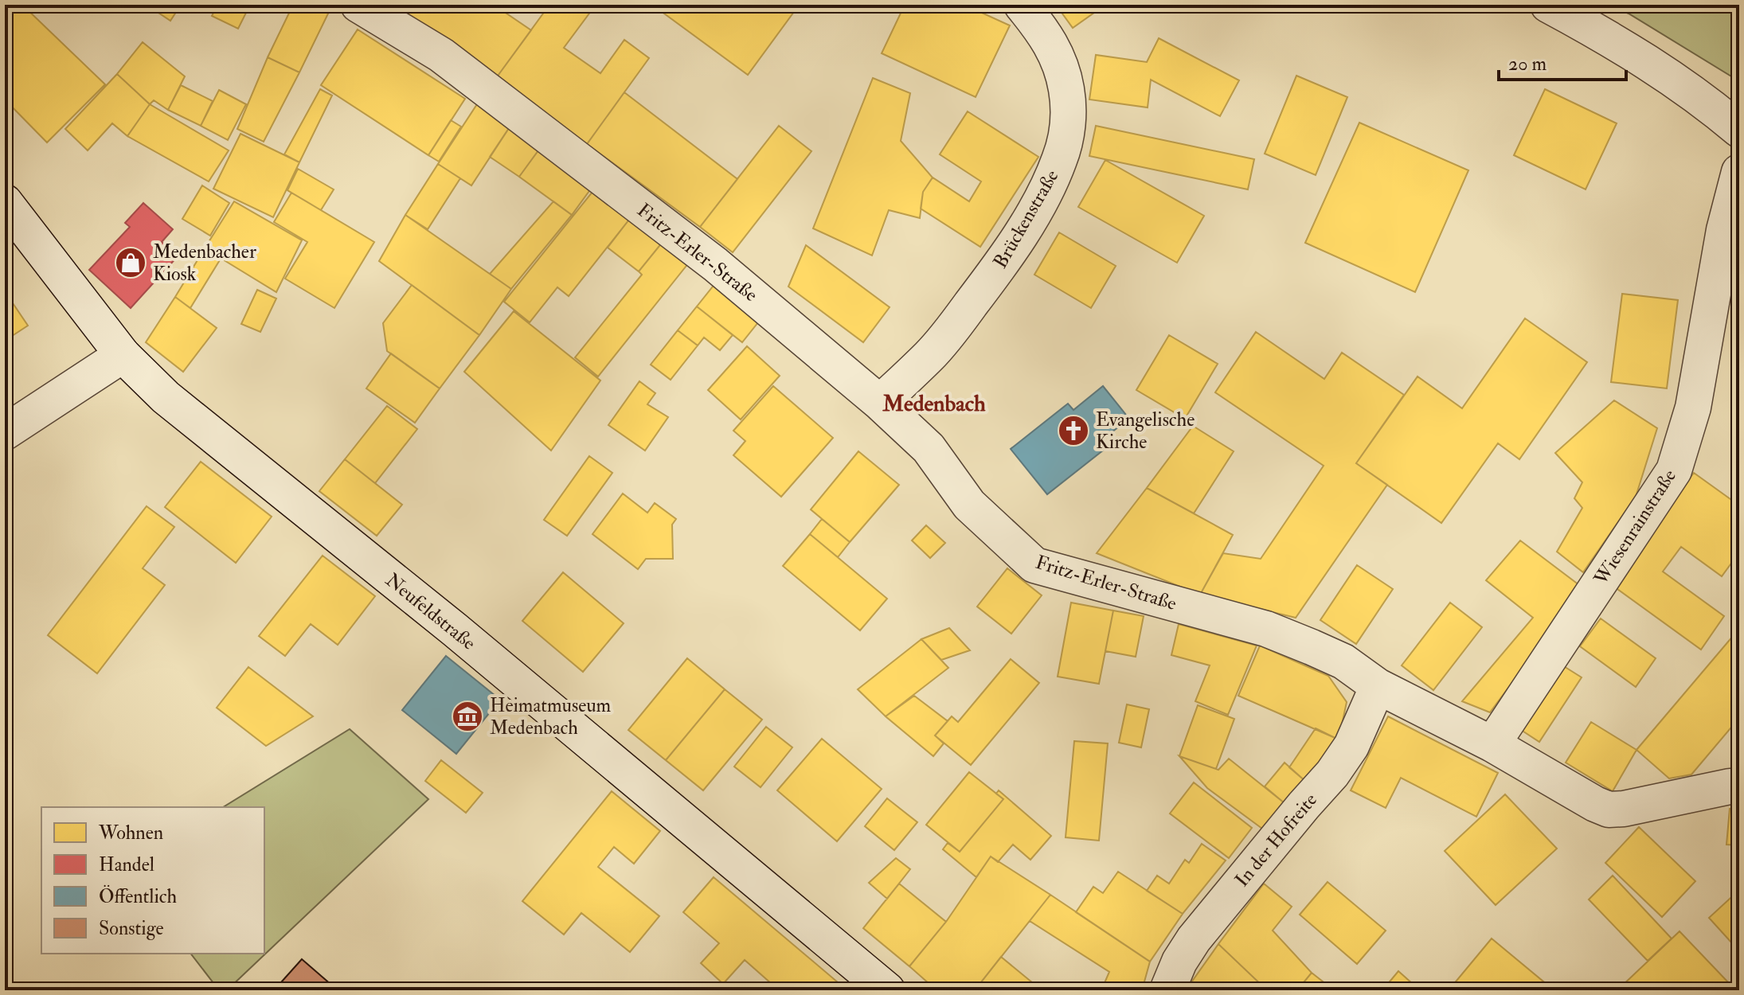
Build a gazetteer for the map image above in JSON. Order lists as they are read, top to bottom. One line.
{"streets":{"street":["Brückenstraße","Fritz-Erler-Straße","Wiesenrainstraße","Neufeldstraße","In der Hofreite"]},"crossings":[["Brückenstraße","Fritz-Erler-Straße"],["Fritz-Erler-Straße","Wiesenrainstraße"],["Fritz-Erler-Straße","In der Hofreite"]],"districts":["Medenbach"],"places":{"shop":["Medenbacher Kiosk"],"church":["Evangelische Kirche"],"museum":["Heimatmuseum Medenbach"]},"legend":["Wohnen","Handel","Öffentlich","Sonstige"],"scale_bar":"20 m"}
